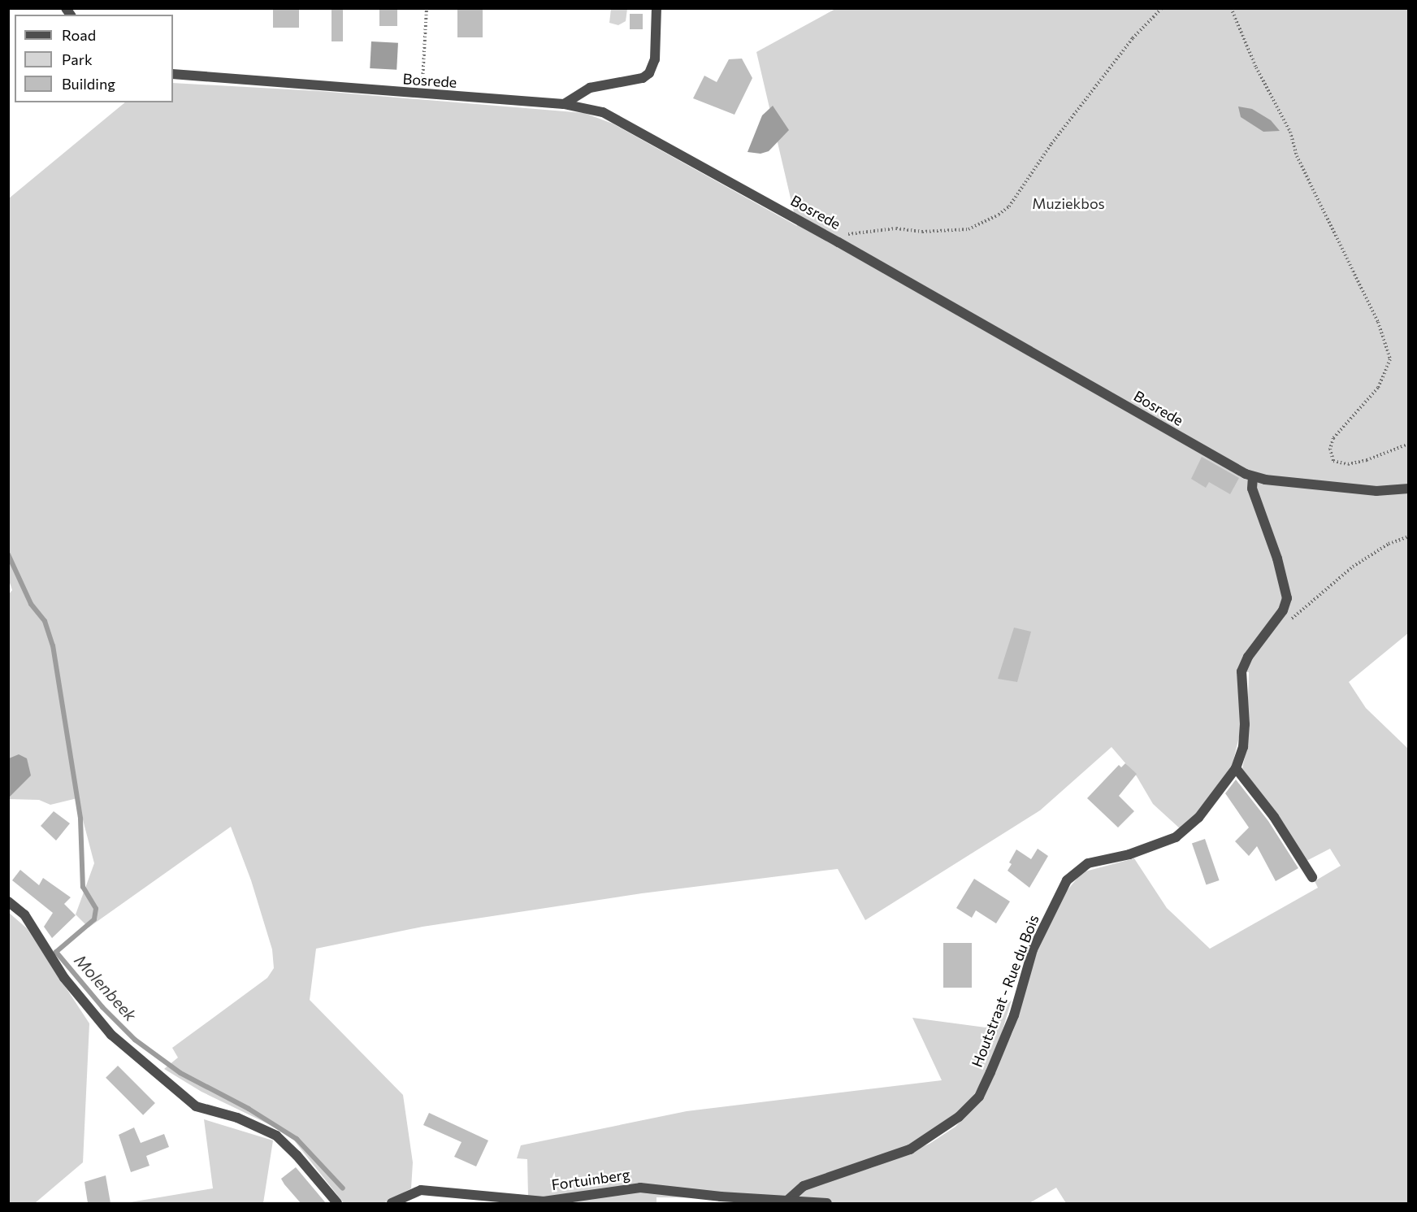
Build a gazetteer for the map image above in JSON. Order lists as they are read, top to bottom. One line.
{"streets":{"street":["Bosrede","Houtstraat - Rue du Bois","Fortuinberg"]},"crossings":[["Bosrede","Houtstraat - Rue du Bois"],["Houtstraat - Rue du Bois","Fortuinberg"]],"water":["Molenbeek"],"parks":["Muziekbos"],"legend":["Road","Park","Building"]}
